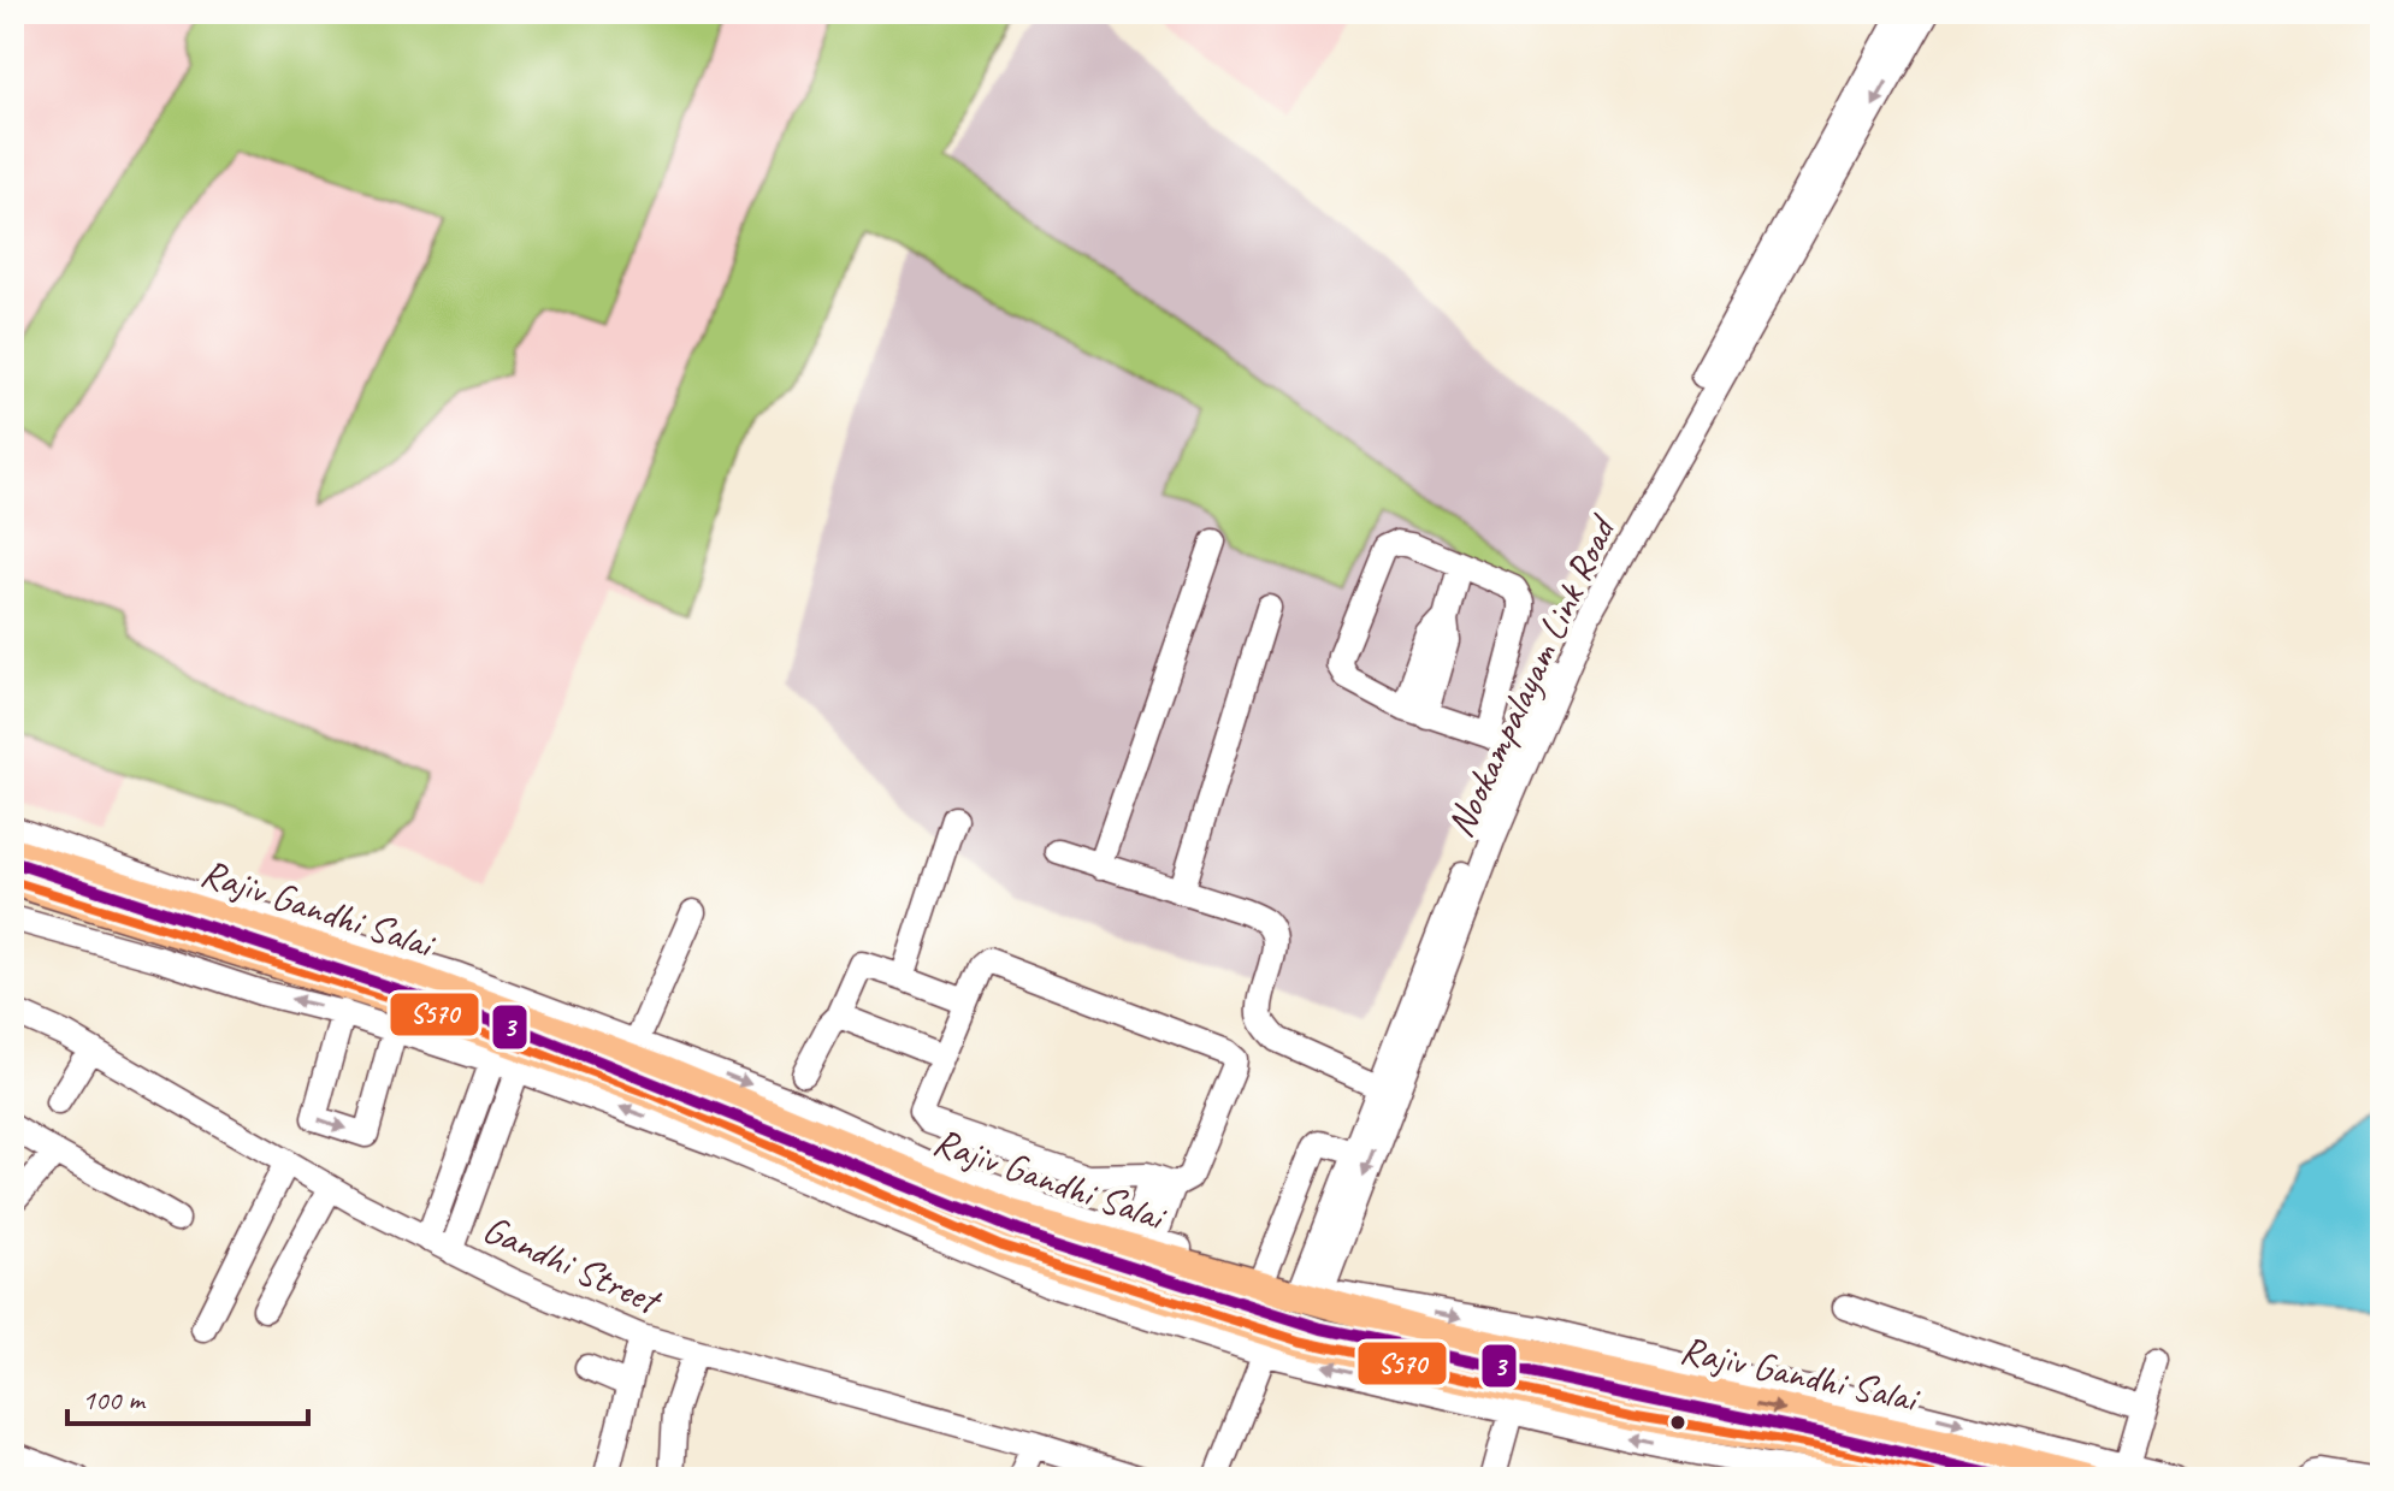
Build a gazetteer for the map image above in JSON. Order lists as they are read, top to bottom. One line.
{"streets":{"main road":["Rajiv Gandhi Salai"],"street":["Nookampalayam Link Road","Gandhi Street"]},"crossings":[["Nookampalayam Link Road","Rajiv Gandhi Salai"]],"lines":["transit line 3","transit line S570"],"scale_bar":"100 m"}
